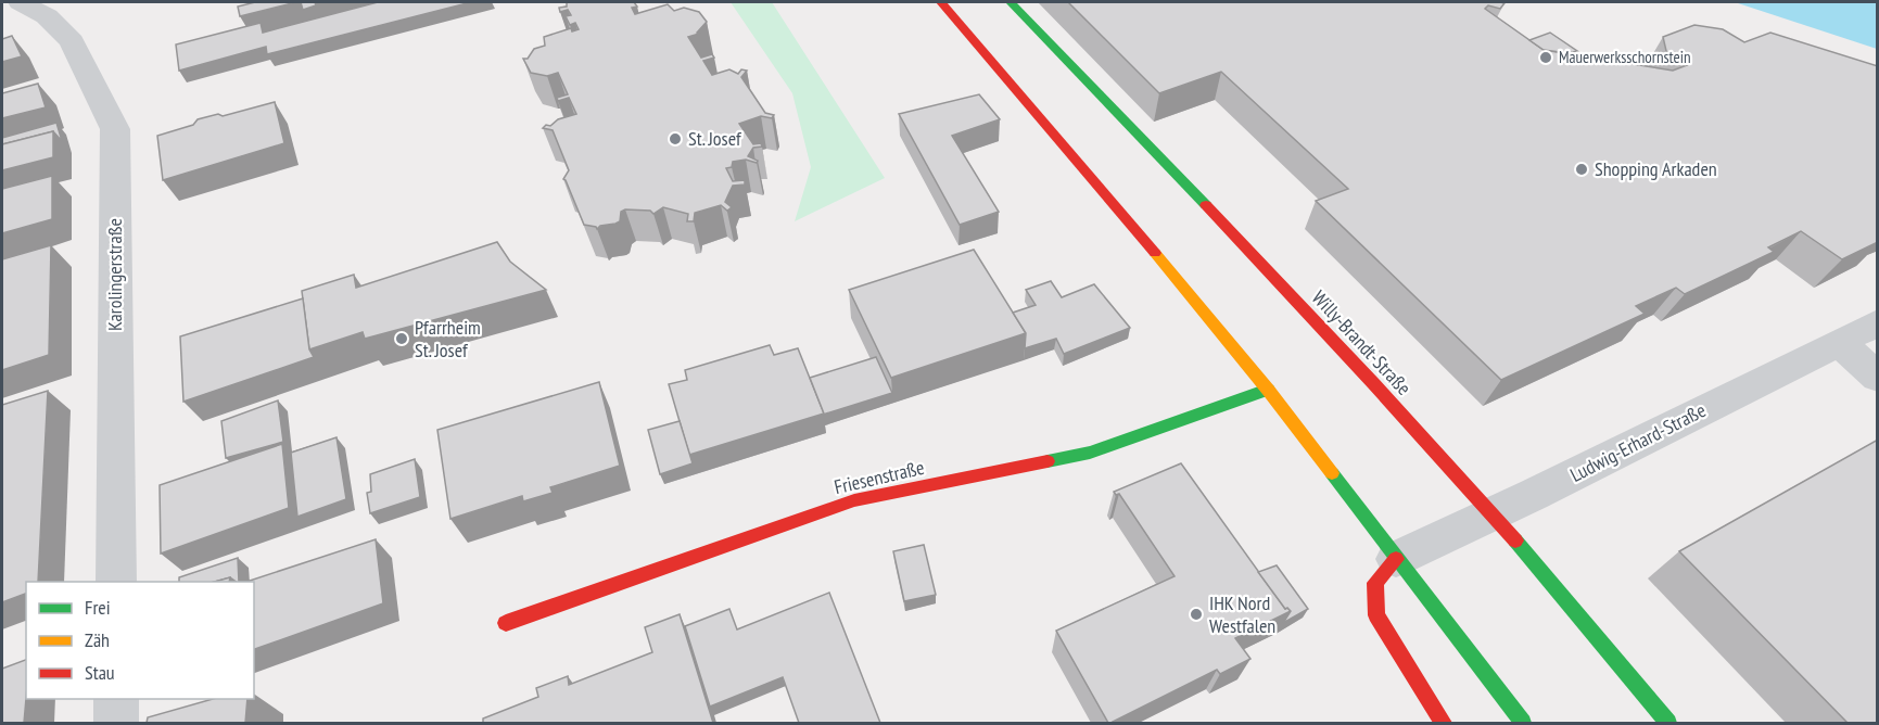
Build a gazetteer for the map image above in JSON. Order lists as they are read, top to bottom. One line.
{"streets":{"main road":["Willy-Brandt-Straße","Friesenstraße"],"street":["Karolingerstraße","Ludwig-Erhard-Straße"]},"crossings":[["Willy-Brandt-Straße","Ludwig-Erhard-Straße"]],"places":["Mauerwerksschornstein","St. Josef","Shopping Arkaden","Pfarrheim St. Josef","IHK Nord Westfalen"],"legend":["Frei","Zäh","Stau"]}
